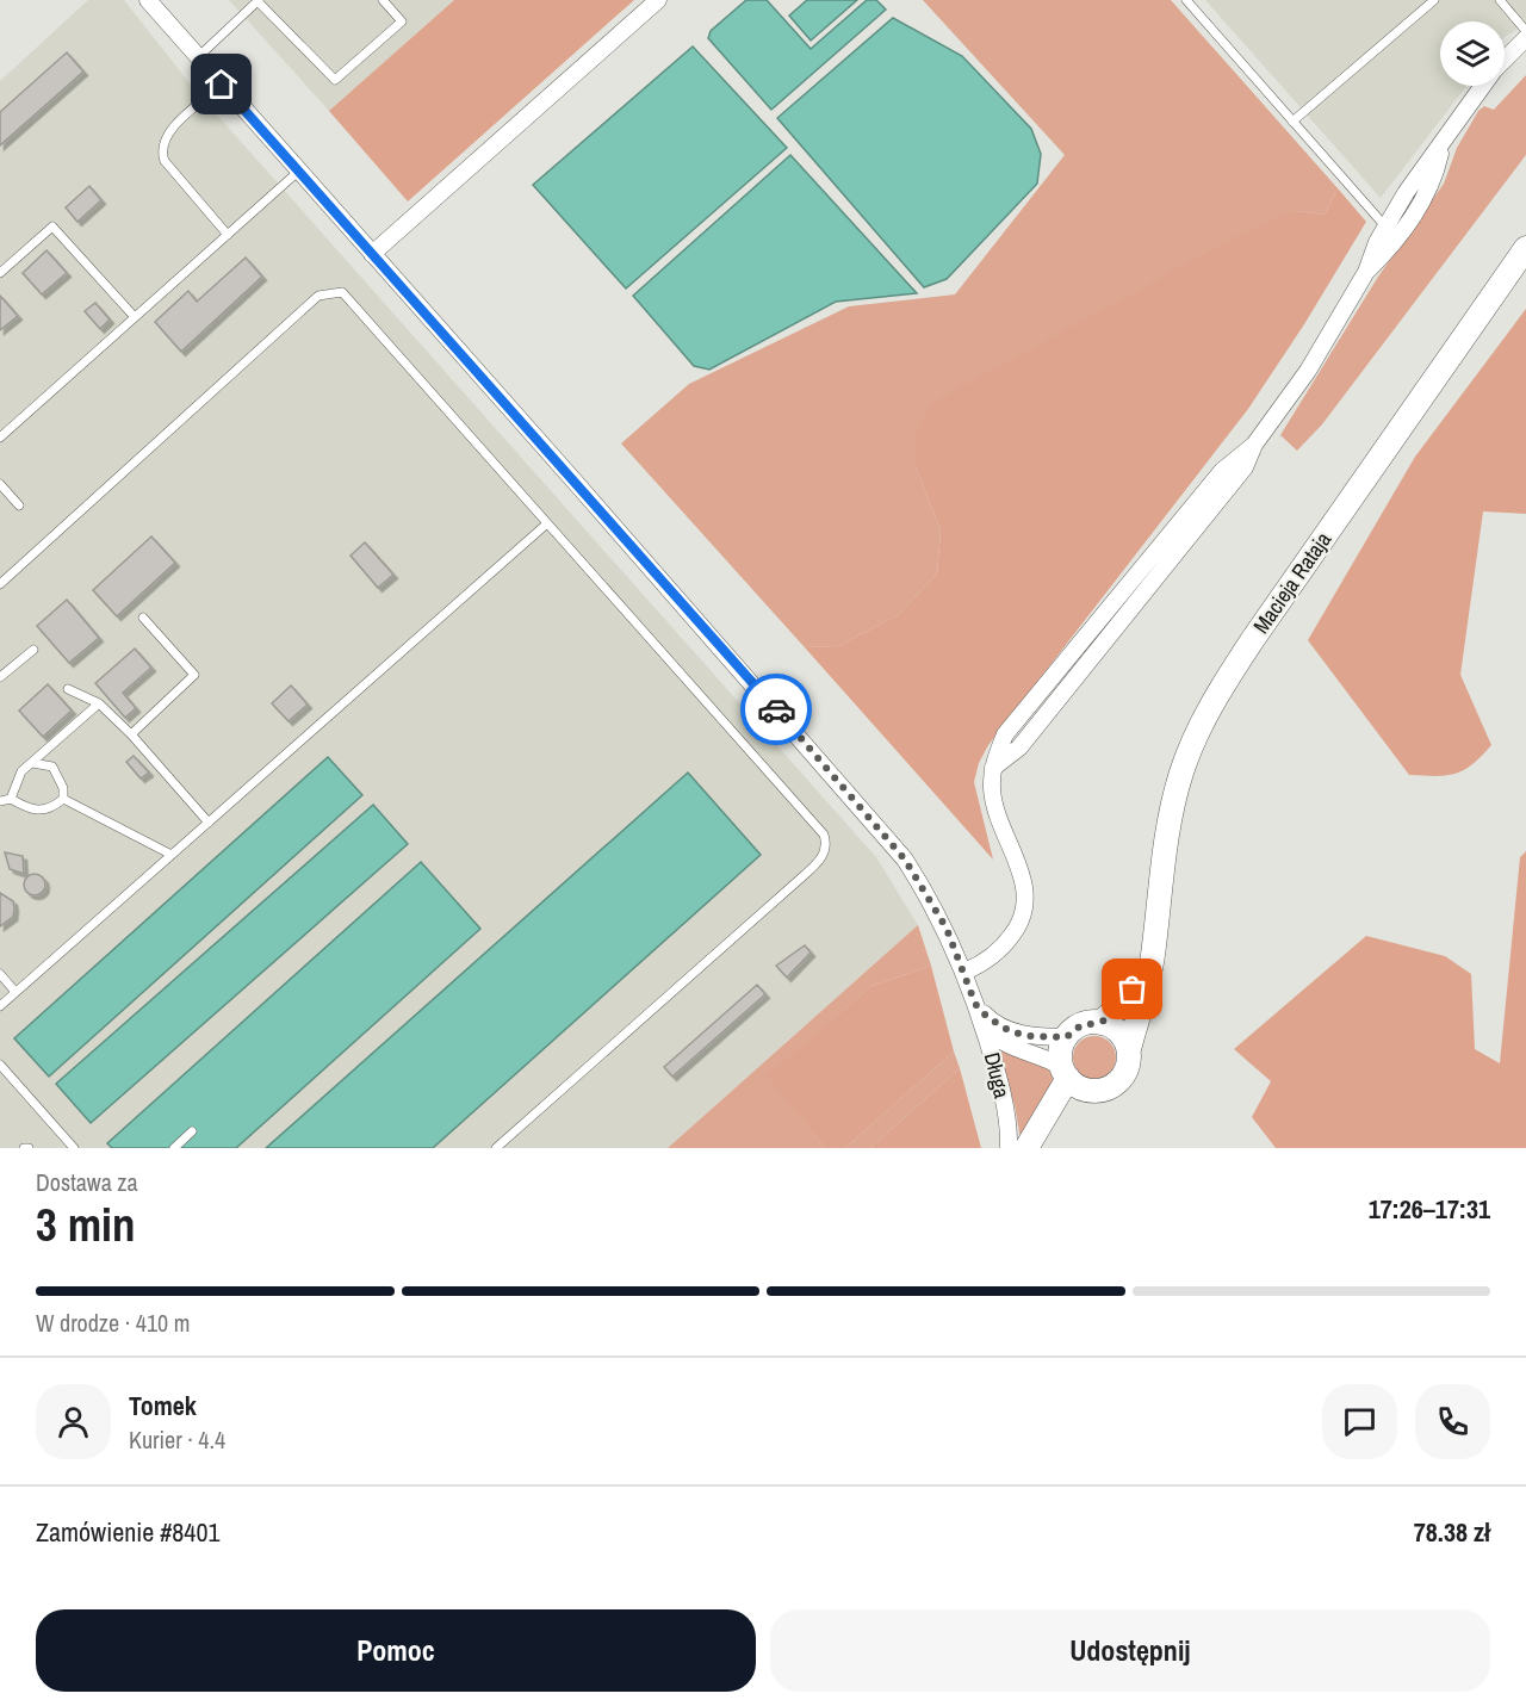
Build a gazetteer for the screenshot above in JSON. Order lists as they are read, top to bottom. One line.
{"streets":{"main road":["Macieja Rataja"],"street":["Długa"]},"crossings":[["Macieja Rataja","Długa"]],"page":{"heading":["3 min","Dostawa za","17:26–17:31"],"panel":["Tomek","Kurier · 4.4","Zamówienie #8401","78.38 zł"],"bar":"W drodze · 410 m","buttons":["Pomoc","Udostępnij"]}}
